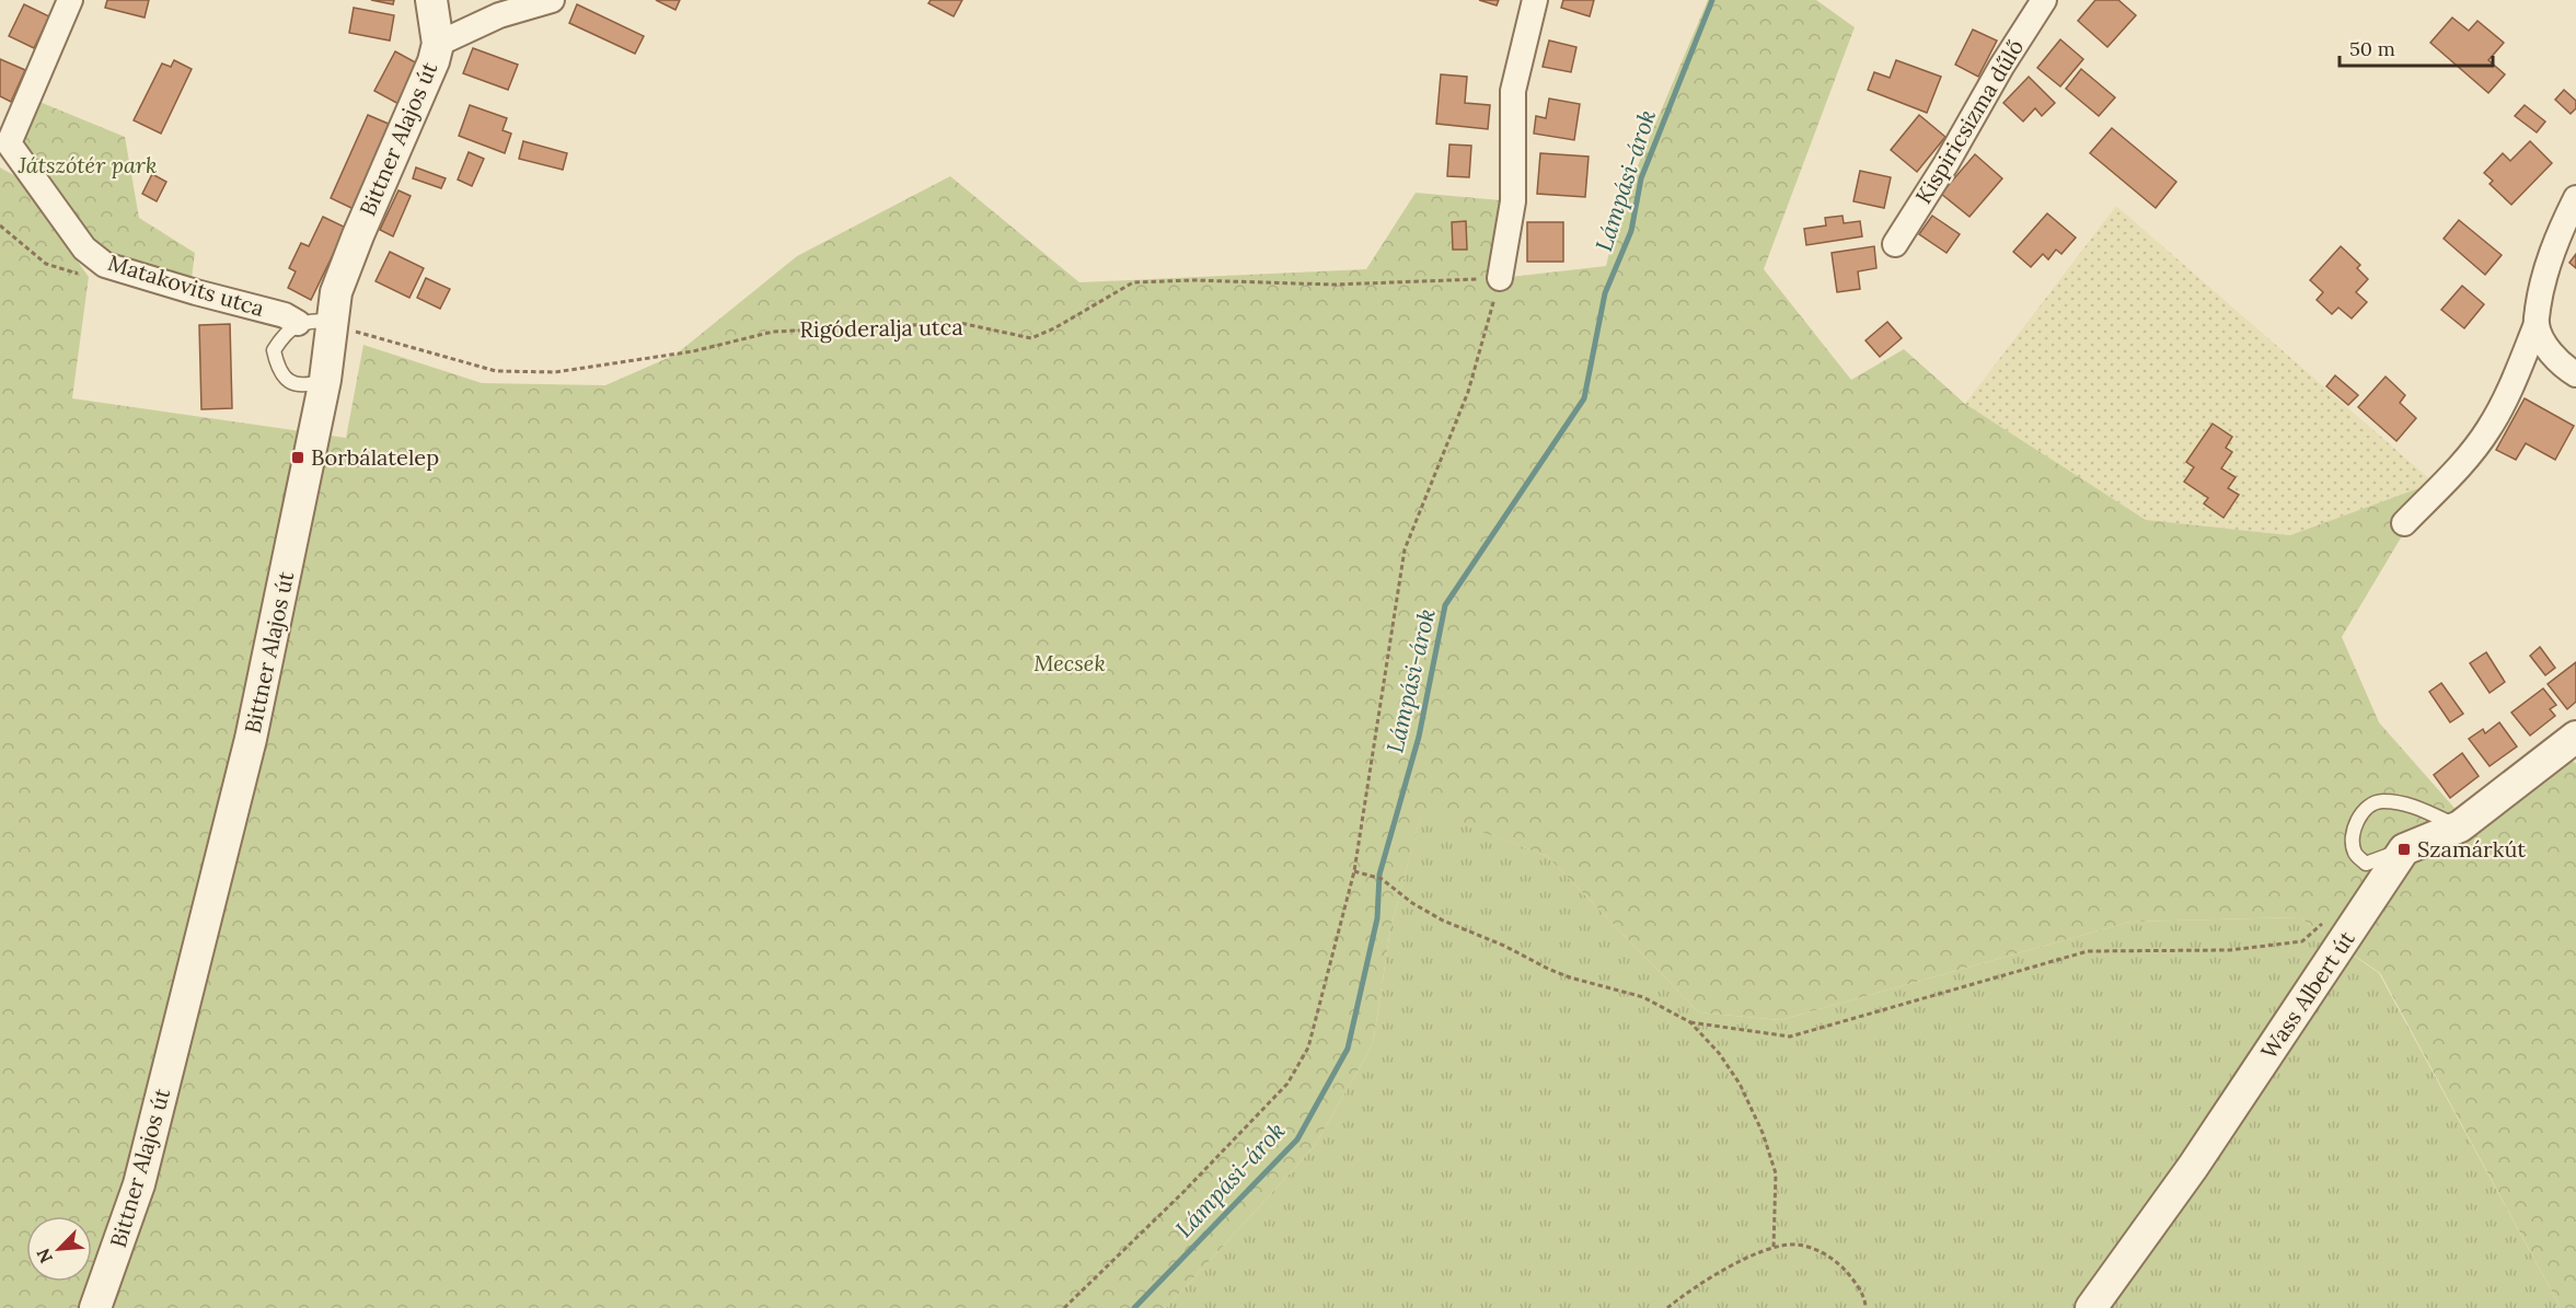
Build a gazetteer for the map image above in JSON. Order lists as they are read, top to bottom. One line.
{"streets":{"street":["Kispiricsizma dűlő","Bittner Alajos út","Matakovits utca","Wass Albert út"],"path":["Rigóderalja utca"]},"crossings":[["Bittner Alajos út","Matakovits utca"],["Bittner Alajos út","Rigóderalja utca"],["Matakovits utca","Rigóderalja utca"]],"water":["Lámpási-árok"],"parks":["Játszótér park","Mecsek"],"places":{"transit":["Borbálatelep","Szamárkút"]},"scale_bar":"50 m","north":"bottom left"}
